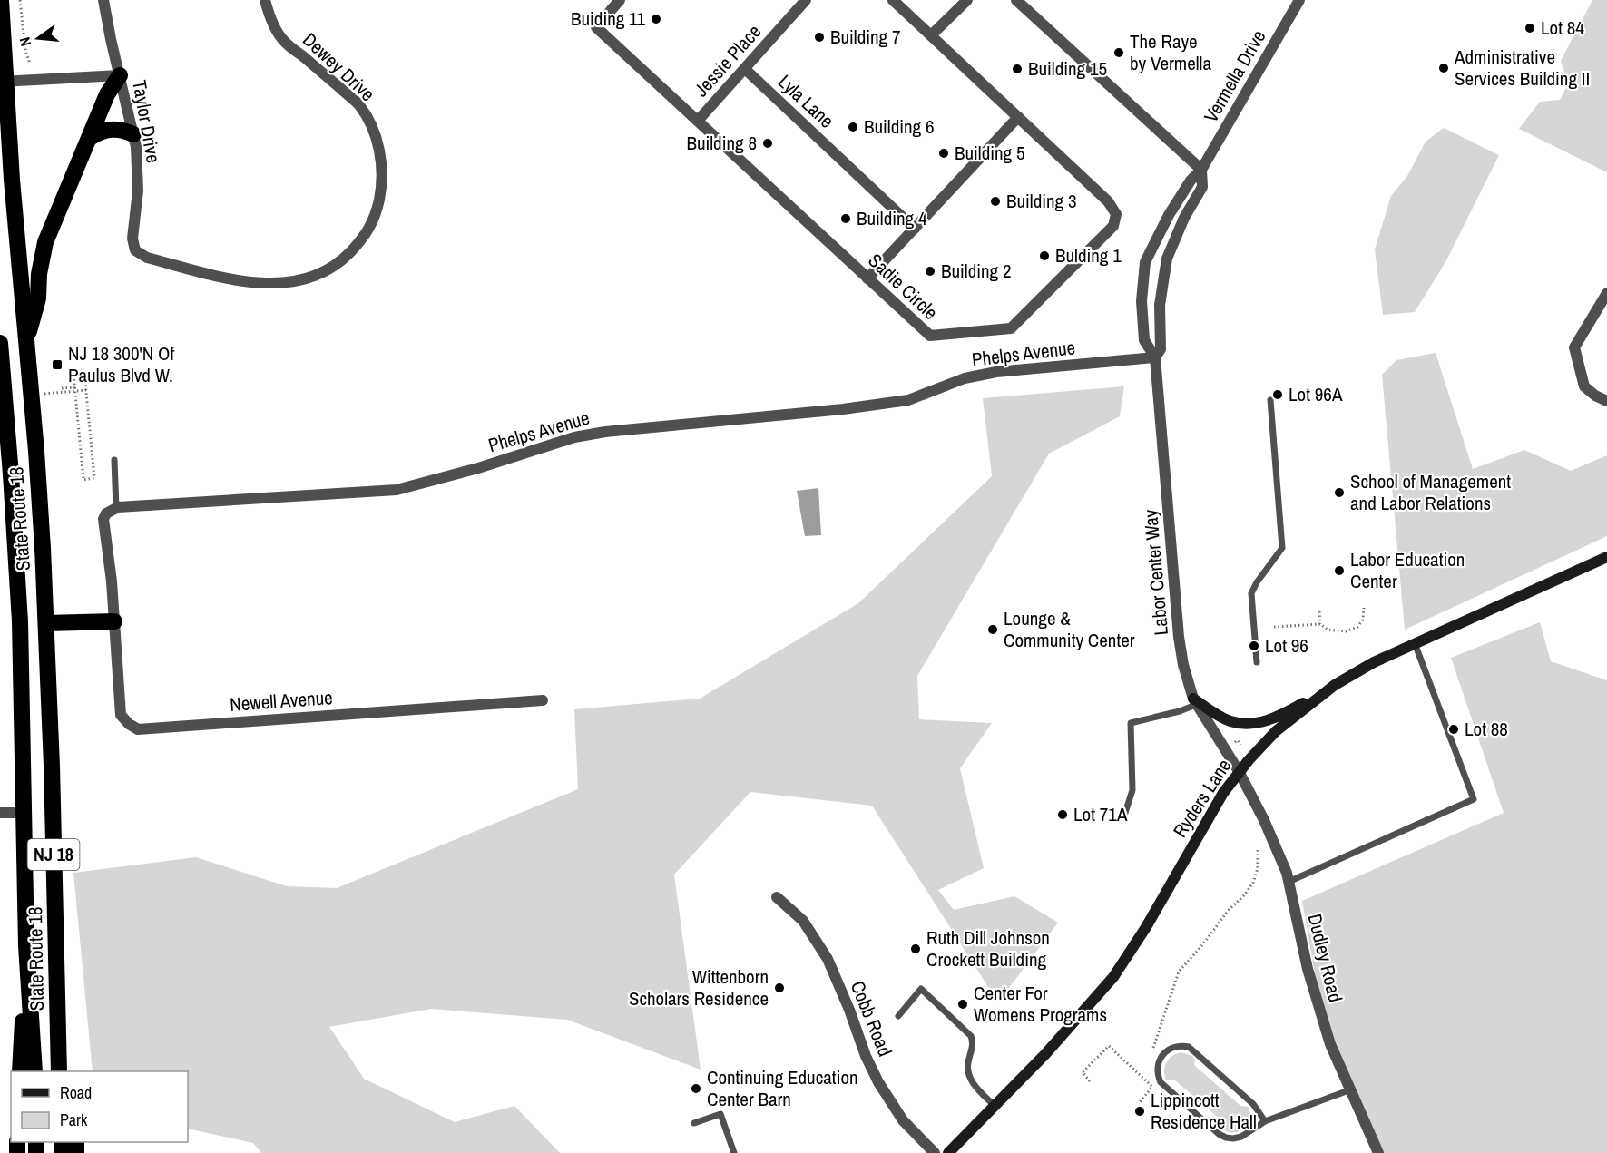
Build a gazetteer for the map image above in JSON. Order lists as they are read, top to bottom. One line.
{"streets":{"highway":["State Route 18","NJ 18"],"main road":["Ryders Lane"],"street":["Jessie Place","Dewey Drive","Vermella Drive","Lyla Lane","Taylor Drive","Sadie Circle","Phelps Avenue","Labor Center Way","Newell Avenue","Dudley Road","Cobb Road"]},"crossings":[["Jessie Place","Lyla Lane"],["Jessie Place","Sadie Circle"],["Dewey Drive","Taylor Drive"],["Vermella Drive","Phelps Avenue"],["Vermella Drive","Labor Center Way"],["Phelps Avenue","Labor Center Way"],["State Route 18","NJ 18"],["Labor Center Way","Ryders Lane"],["Labor Center Way","Dudley Road"],["Ryders Lane","Dudley Road"]],"places":{"other":["Buiding 11","Lot 84","Building 7","The Raye by Vermella","Administrative Services Building II","Building 15","Building 6","Building 8","Building 5","Building 3","Building 4","Bulding 1","Building 2","Lot 96A","School of Management and Labor Relations","Labor Education Center","Lounge & Community Center","Lot 96","Lot 88","Lot 71A","Ruth Dill Johnson Crockett Building","Wittenborn Scholars Residence","Center For Womens Programs","Continuing Education Center Barn","Lippincott Residence Hall"],"transit":["NJ 18 300'N Of Paulus Blvd W."]},"legend":["Road","Park"],"north":"left"}
